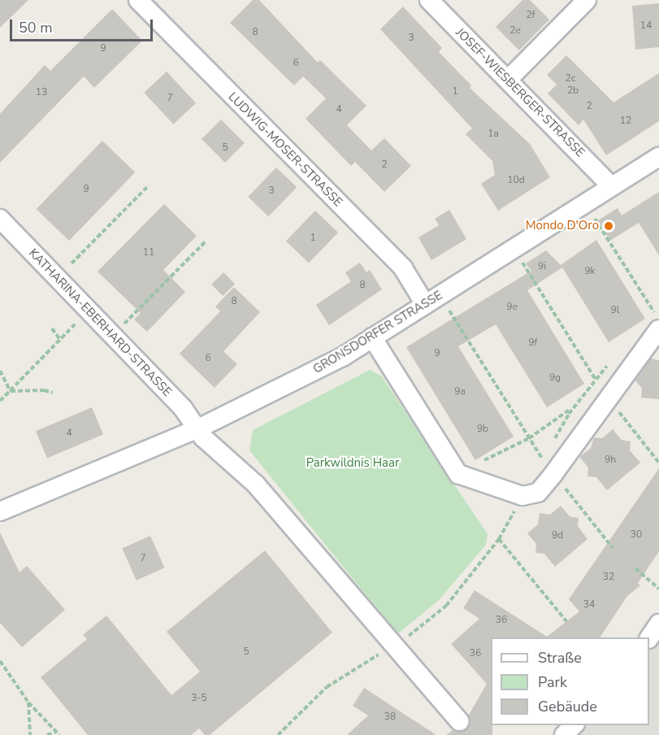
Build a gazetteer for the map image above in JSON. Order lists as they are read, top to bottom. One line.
{"streets":{"street":["JOSEF-WIESBERGER-STRASSE","LUDWIG-MOSER-STRASSE","KATHARINA-EBERHARD-STRASSE","GRONSDORFER STRASSE"]},"crossings":[["JOSEF-WIESBERGER-STRASSE","GRONSDORFER STRASSE"],["LUDWIG-MOSER-STRASSE","GRONSDORFER STRASSE"],["KATHARINA-EBERHARD-STRASSE","GRONSDORFER STRASSE"]],"parks":["Parkwildnis Haar"],"places":["Mondo D'Oro"],"house_numbers":["2f","14","2e","8","3","9","6","2c","2b","1","13","7","2","4","12","1a","5","2","10d","9","3","1","11","9i","9k","8","8","9e","9l","9f","9","6","9g","9a","9b","4","9h","30","9d","7","32","34","36","5","36","3-5","38"],"legend":["Straße","Park","Gebäude"],"scale_bar":"50 m"}
